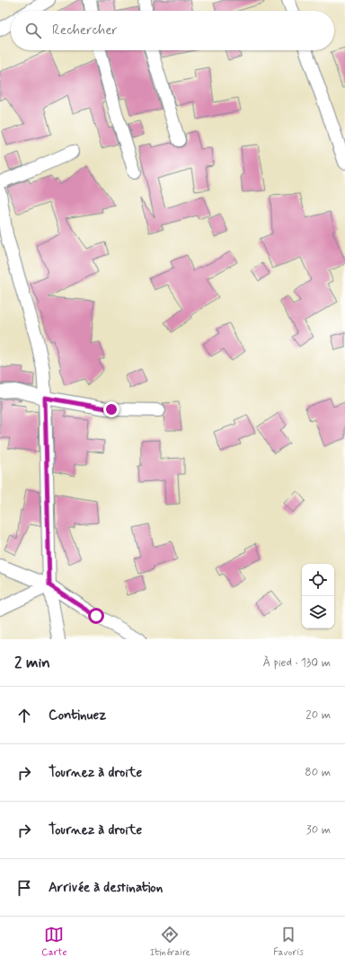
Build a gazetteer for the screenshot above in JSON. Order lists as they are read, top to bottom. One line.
{"page":{"search":"Rechercher","heading":["2 min","À pied · 130 m"],"list":[["Continuez","20 m"],["Tournez à droite","80 m"],["Tournez à droite","30 m"],"Arrivée à destination"],"nav":["Carte","Itinéraire","Favoris"]}}
